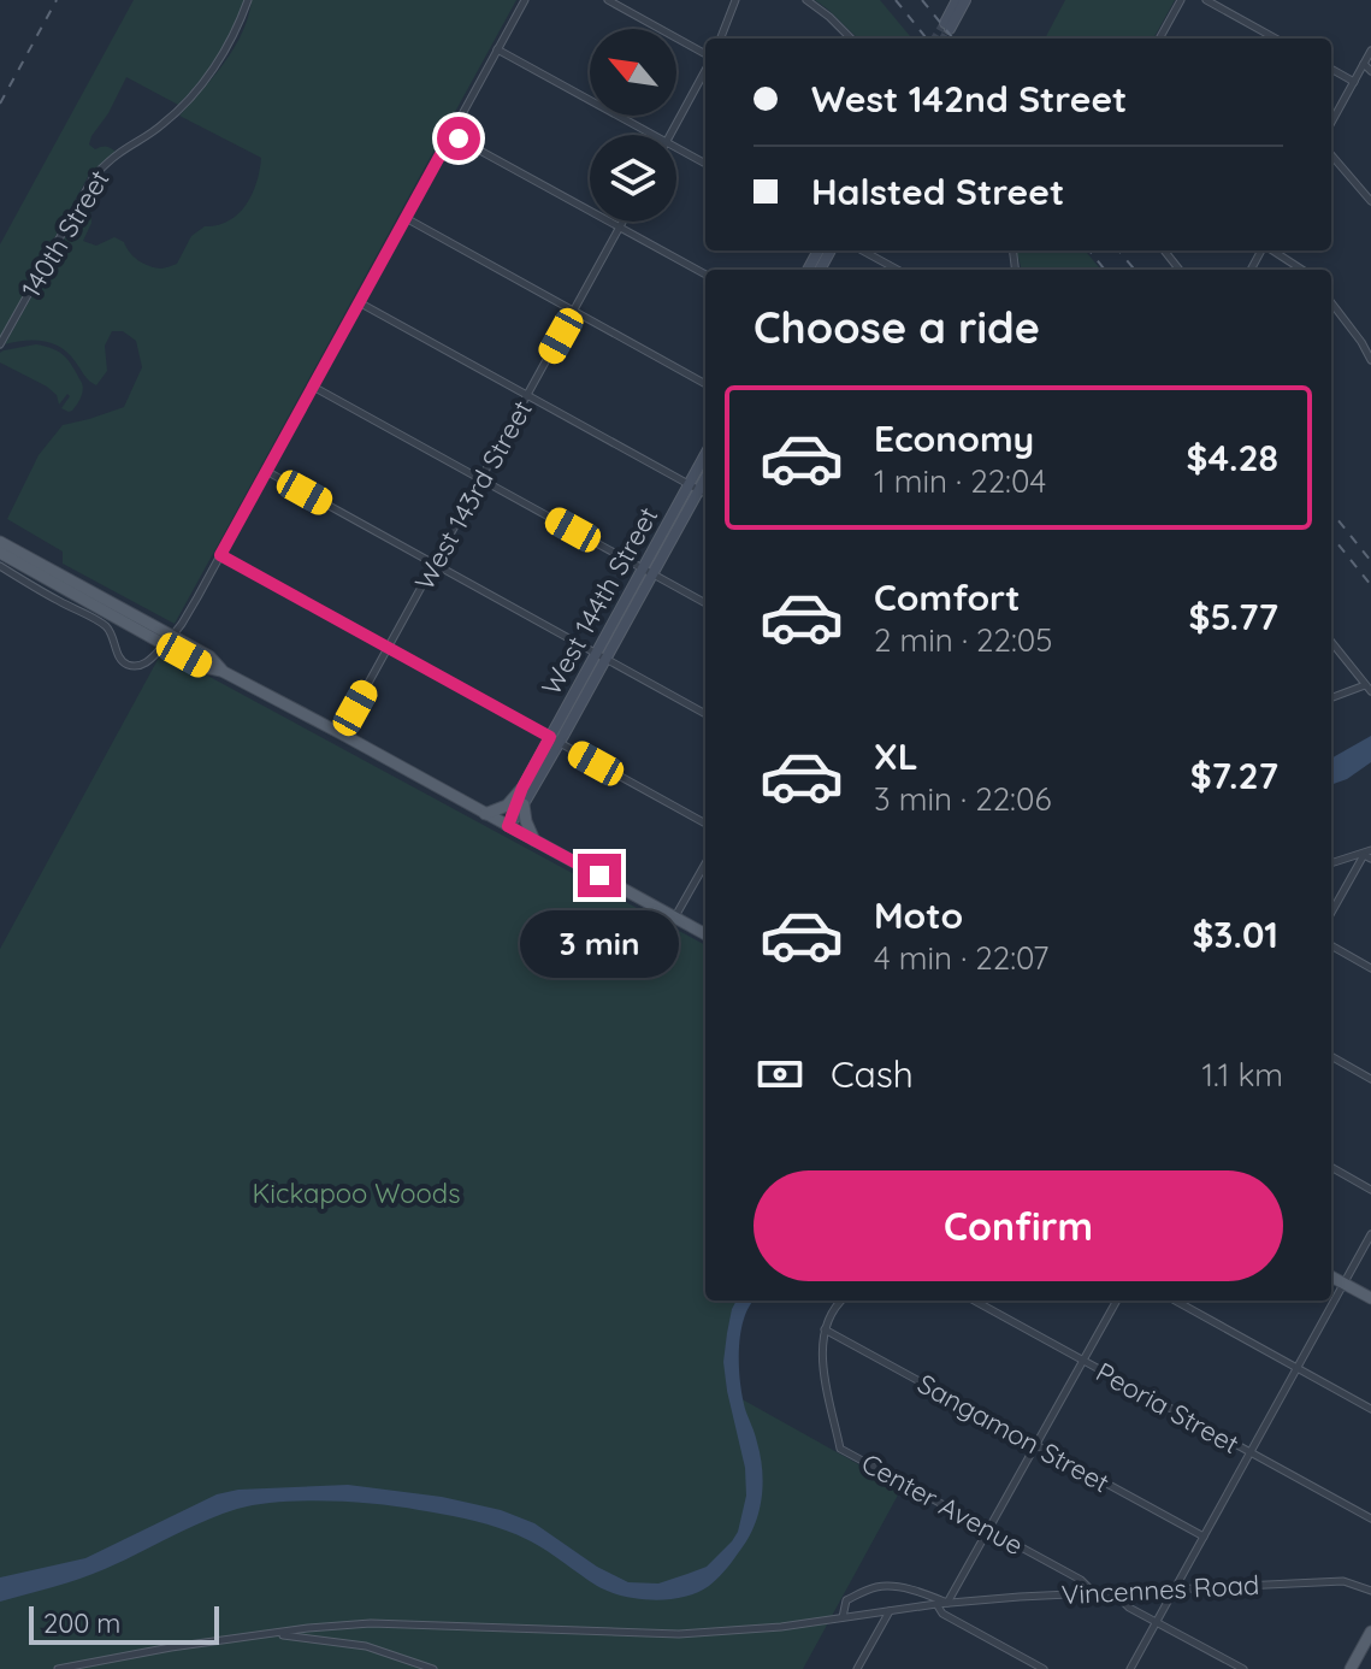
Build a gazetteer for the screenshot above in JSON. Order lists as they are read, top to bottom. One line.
{"streets":{"street":["140th Street","West 143rd Street","West 144th Street","Peoria Street","Sangamon Street","Center Avenue","Vincennes Road"]},"crossings":[["Sangamon Street","Center Avenue"],["Center Avenue","Vincennes Road"]],"parks":["Kickapoo Woods"],"scale_bar":"200 m","north":"top left","page":{"banner":["West 142nd Street","Halsted Street"],"heading":"Choose a ride","list":[{"name":"Economy","note":"1 min · 22:04","value":"$4.28"},{"name":"Comfort","note":"2 min · 22:05","value":"$5.77"},{"name":"XL","note":"3 min · 22:06","value":"$7.27"},{"name":"Moto","note":"4 min · 22:07","value":"$3.01"}],"bubble":"3 min","pay":["Cash","1.1 km"],"buttons":"Confirm","scale":"200 m"}}
